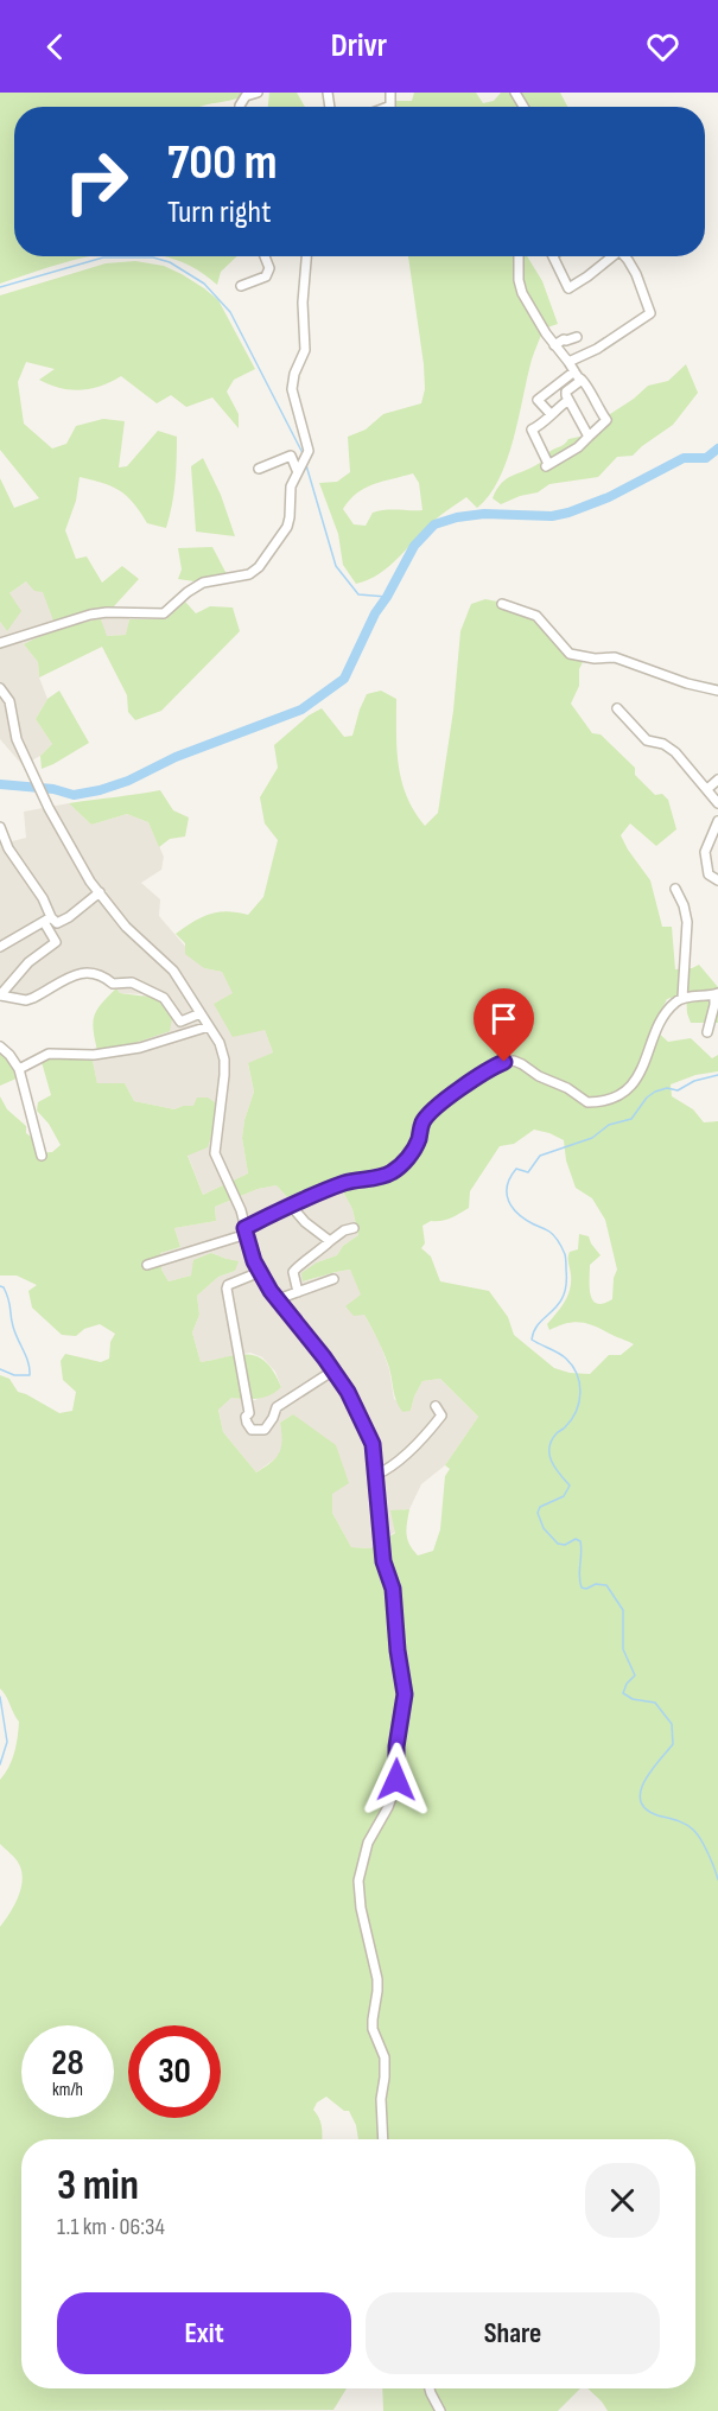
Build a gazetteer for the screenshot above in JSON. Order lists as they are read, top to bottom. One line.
{"page":{"header":"Drivr","turn":["700 m","Turn right"],"speed":"28 km/h","limit":"30","heading":["3 min","1.1 km · 06:34"],"buttons":["Exit","Share"]}}
